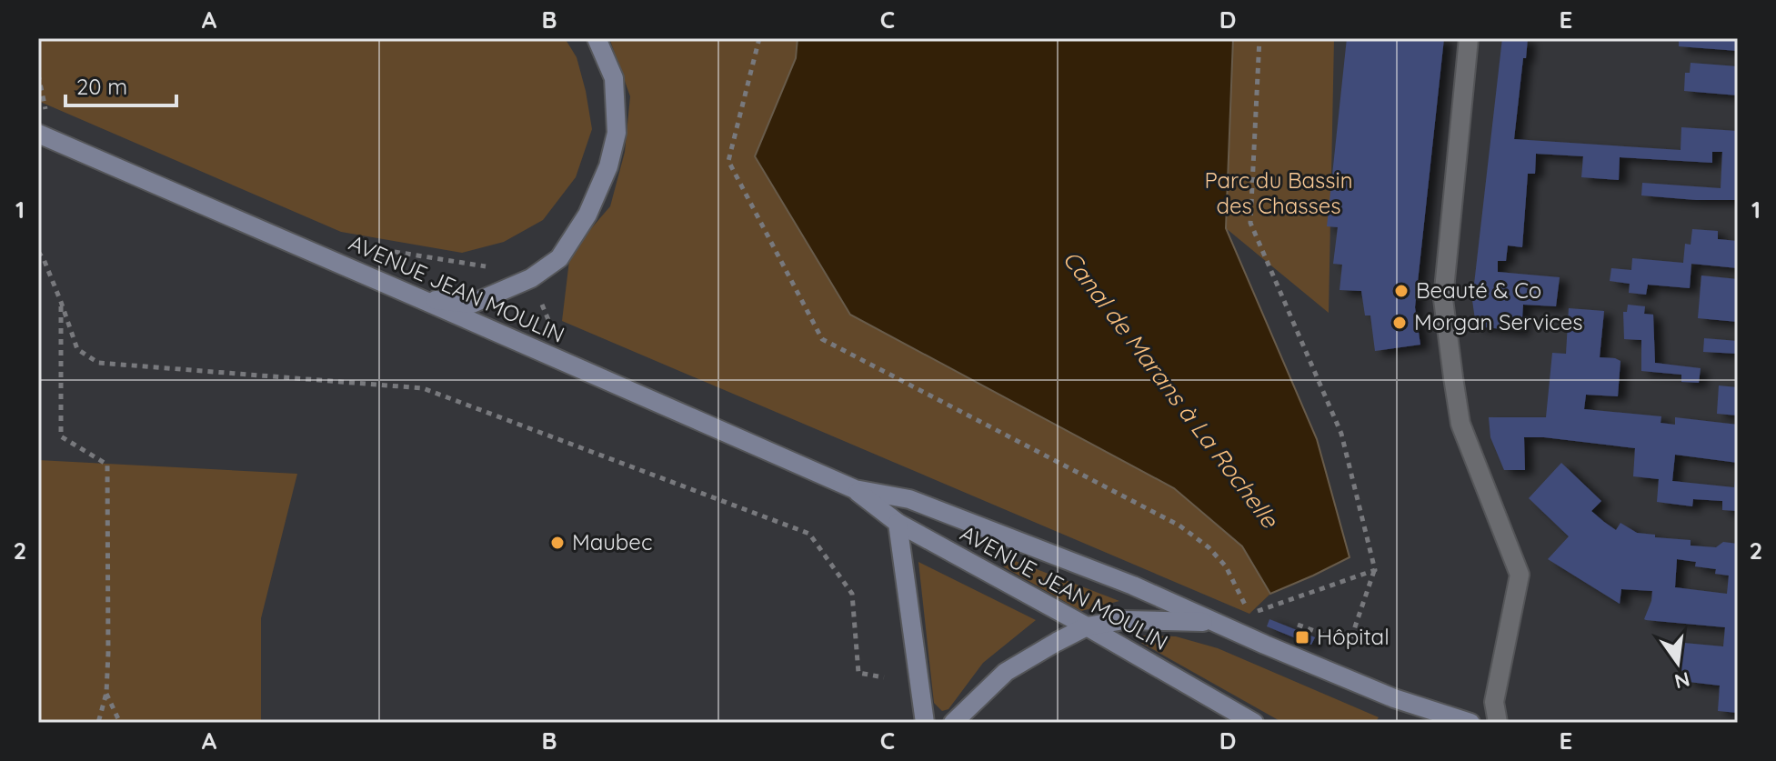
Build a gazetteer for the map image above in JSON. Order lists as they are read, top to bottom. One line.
{"streets":{"main road":["AVENUE JEAN MOULIN"]},"water":["Canal de Marans à La Rochelle"],"parks":["Parc du Bassin des Chasses"],"places":{"other":["Beauté & Co","Morgan Services","Maubec"],"transit":["Hôpital"]},"scale_bar":"20 m","north":"bottom","grid":{"columns":["A","B","C","D","E"],"rows":["1","2"]}}
